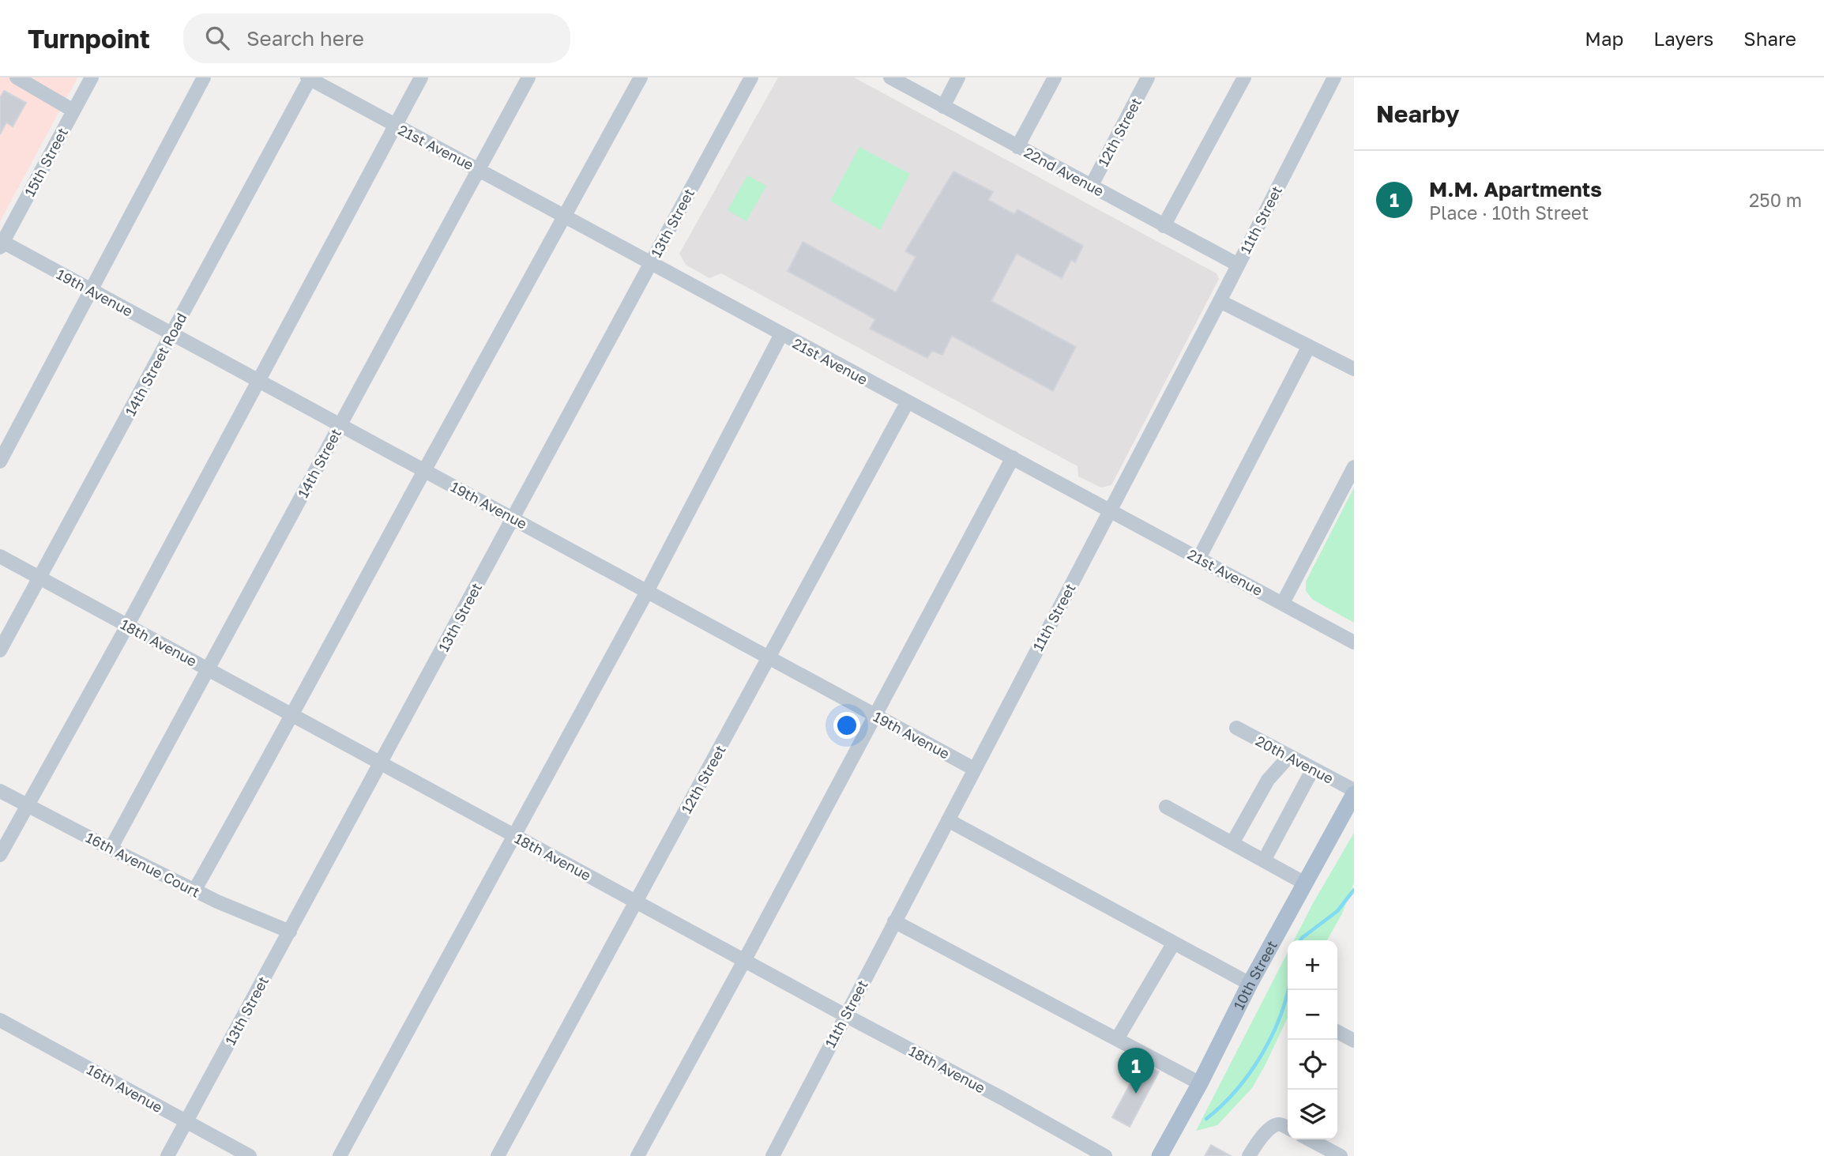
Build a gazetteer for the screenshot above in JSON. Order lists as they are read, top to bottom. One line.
{"streets":{"main road":["10th Street"],"street":["12th Street","21st Avenue","15th Street","22nd Avenue","11th Street","13th Street","19th Avenue","14th Street Road","14th Street","18th Avenue","20th Avenue","16th Avenue Court","16th Avenue"]},"crossings":[["12th Street","21st Avenue"],["12th Street","22nd Avenue"],["12th Street","19th Avenue"],["12th Street","18th Avenue"],["21st Avenue","11th Street"],["21st Avenue","13th Street"],["21st Avenue","14th Street Road"],["21st Avenue","14th Street"],["15th Street","19th Avenue"],["22nd Avenue","11th Street"],["11th Street","19th Avenue"],["11th Street","18th Avenue"],["13th Street","19th Avenue"],["13th Street","18th Avenue"],["13th Street","16th Avenue Court"],["13th Street","16th Avenue"],["19th Avenue","14th Street Road"],["19th Avenue","14th Street"],["14th Street Road","18th Avenue"],["14th Street","18th Avenue"],["14th Street","16th Avenue Court"],["20th Avenue","10th Street"]],"page":{"header":"Turnpoint","search":"Search here","nav":["Map","Layers","Share"],"heading":"Nearby","list":[{"mark":"1","name":"M.M. Apartments","note":"Place · 10th Street","value":"250 m"}],"map_buttons":["+","−"],"pins":"1"}}
